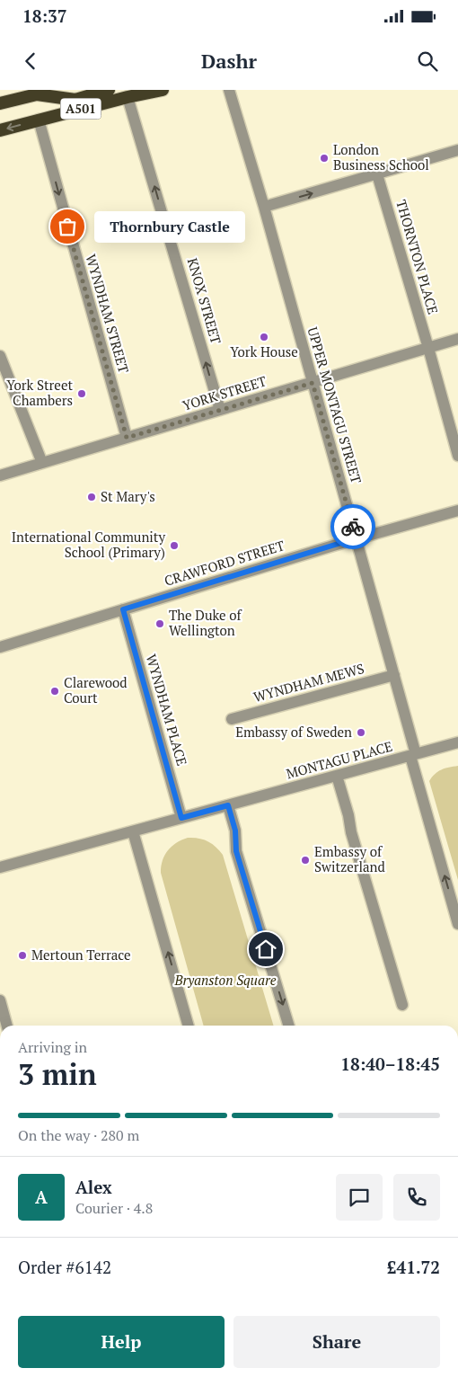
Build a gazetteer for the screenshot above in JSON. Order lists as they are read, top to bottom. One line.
{"streets":{"highway":["A501"],"street":["THORNTON PLACE","KNOX STREET","WYNDHAM STREET","YORK STREET","UPPER MONTAGU STREET","CRAWFORD STREET","WYNDHAM MEWS","WYNDHAM PLACE","MONTAGU PLACE"]},"crossings":[["A501","KNOX STREET"],["A501","WYNDHAM STREET"],["THORNTON PLACE","YORK STREET"],["KNOX STREET","YORK STREET"],["WYNDHAM STREET","YORK STREET"],["YORK STREET","UPPER MONTAGU STREET"],["UPPER MONTAGU STREET","CRAWFORD STREET"],["UPPER MONTAGU STREET","WYNDHAM MEWS"],["UPPER MONTAGU STREET","MONTAGU PLACE"],["CRAWFORD STREET","WYNDHAM PLACE"]],"one_way":["KNOX STREET"],"parks":["Bryanston Square"],"places":["London Business School","Thornbury Castle","York House","York Street Chambers","St Mary's","International Community School (Primary)","The Duke of Wellington","Clarewood Court","Embassy of Sweden","Embassy of Switzerland","Mertoun Terrace"],"page":{"status":"18:37","header":"Dashr","bubble":"Thornbury Castle","heading":["3 min","Arriving in","18:40–18:45"],"panel":["Alex","Courier · 4.8","Order #6142","£41.72"],"bar":"On the way · 280 m","round":"A","buttons":["Help","Share"]}}
